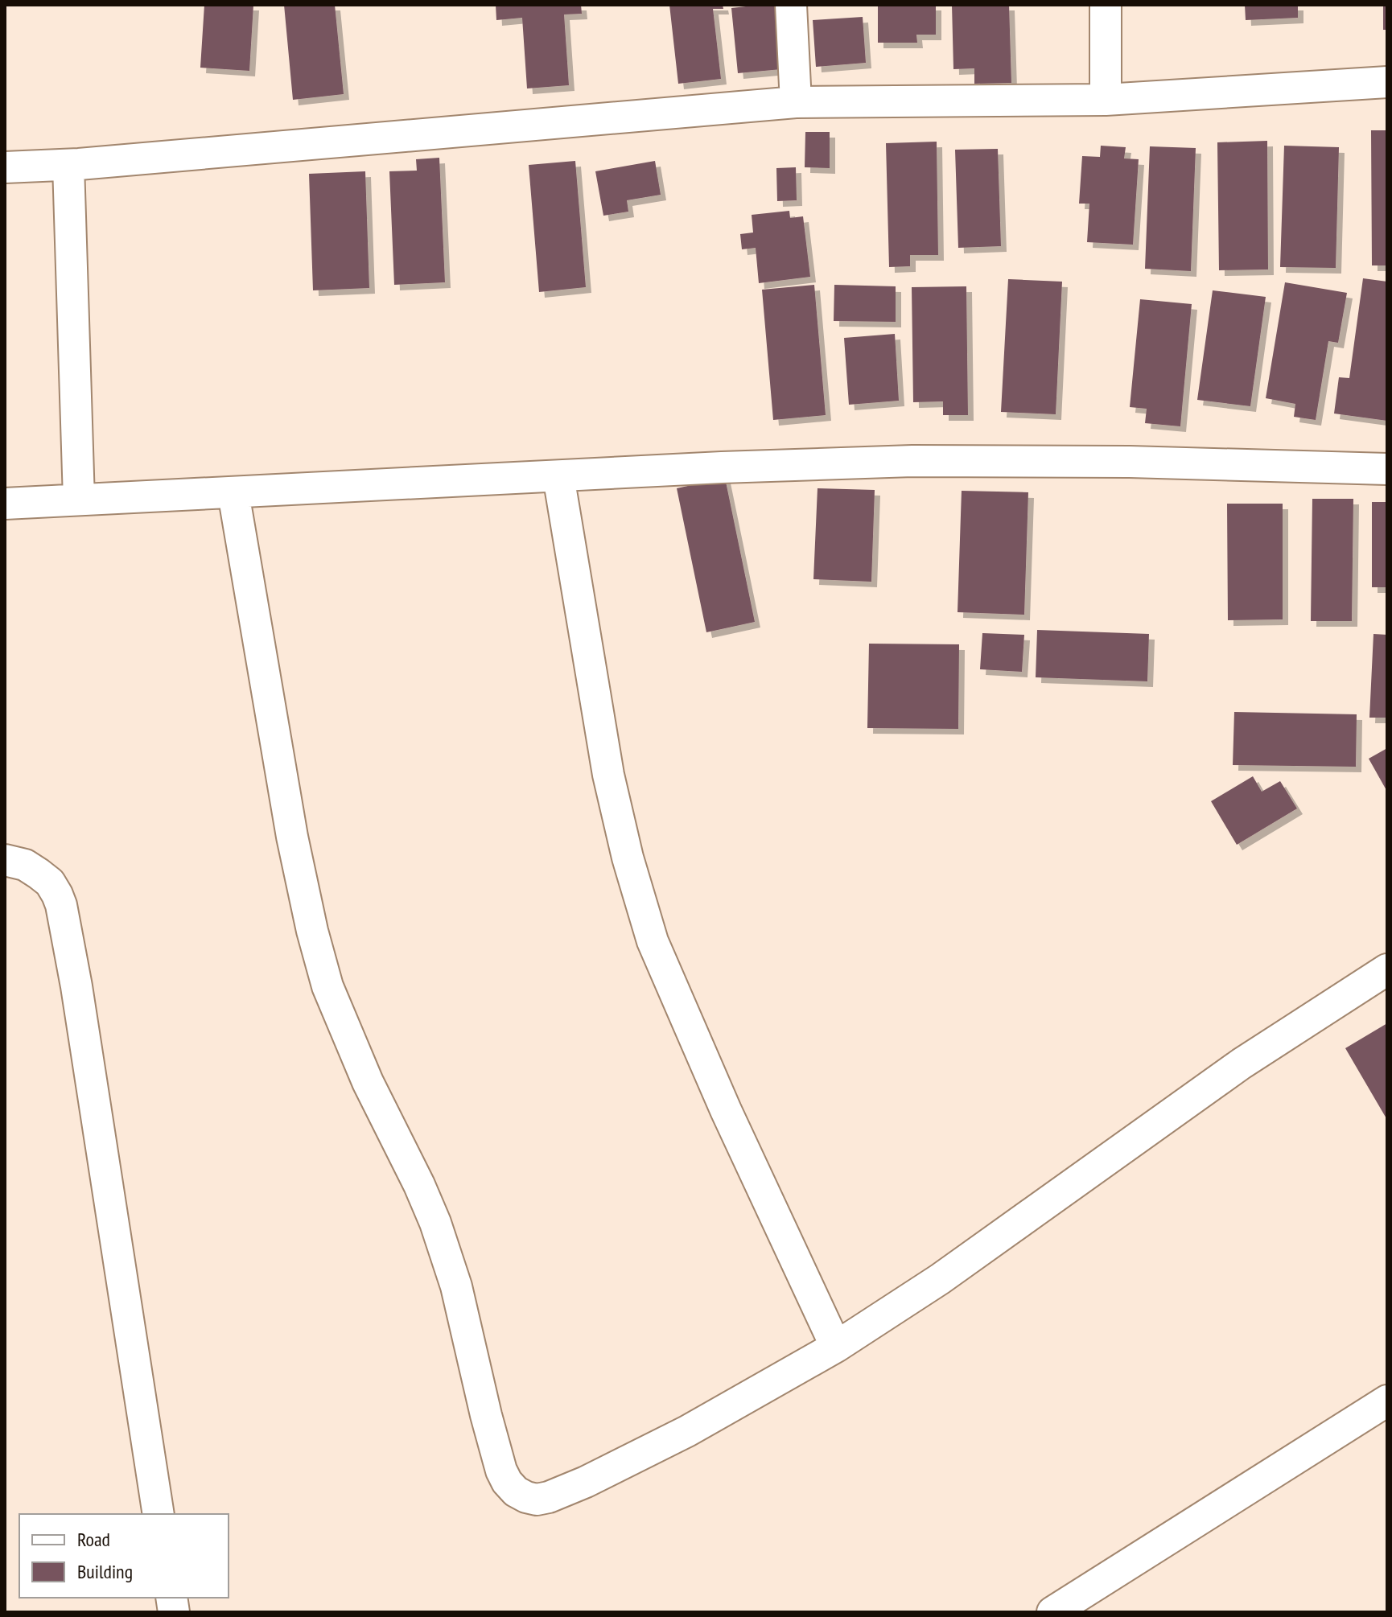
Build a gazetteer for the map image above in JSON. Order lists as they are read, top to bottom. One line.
{"legend":["Road","Building"]}
